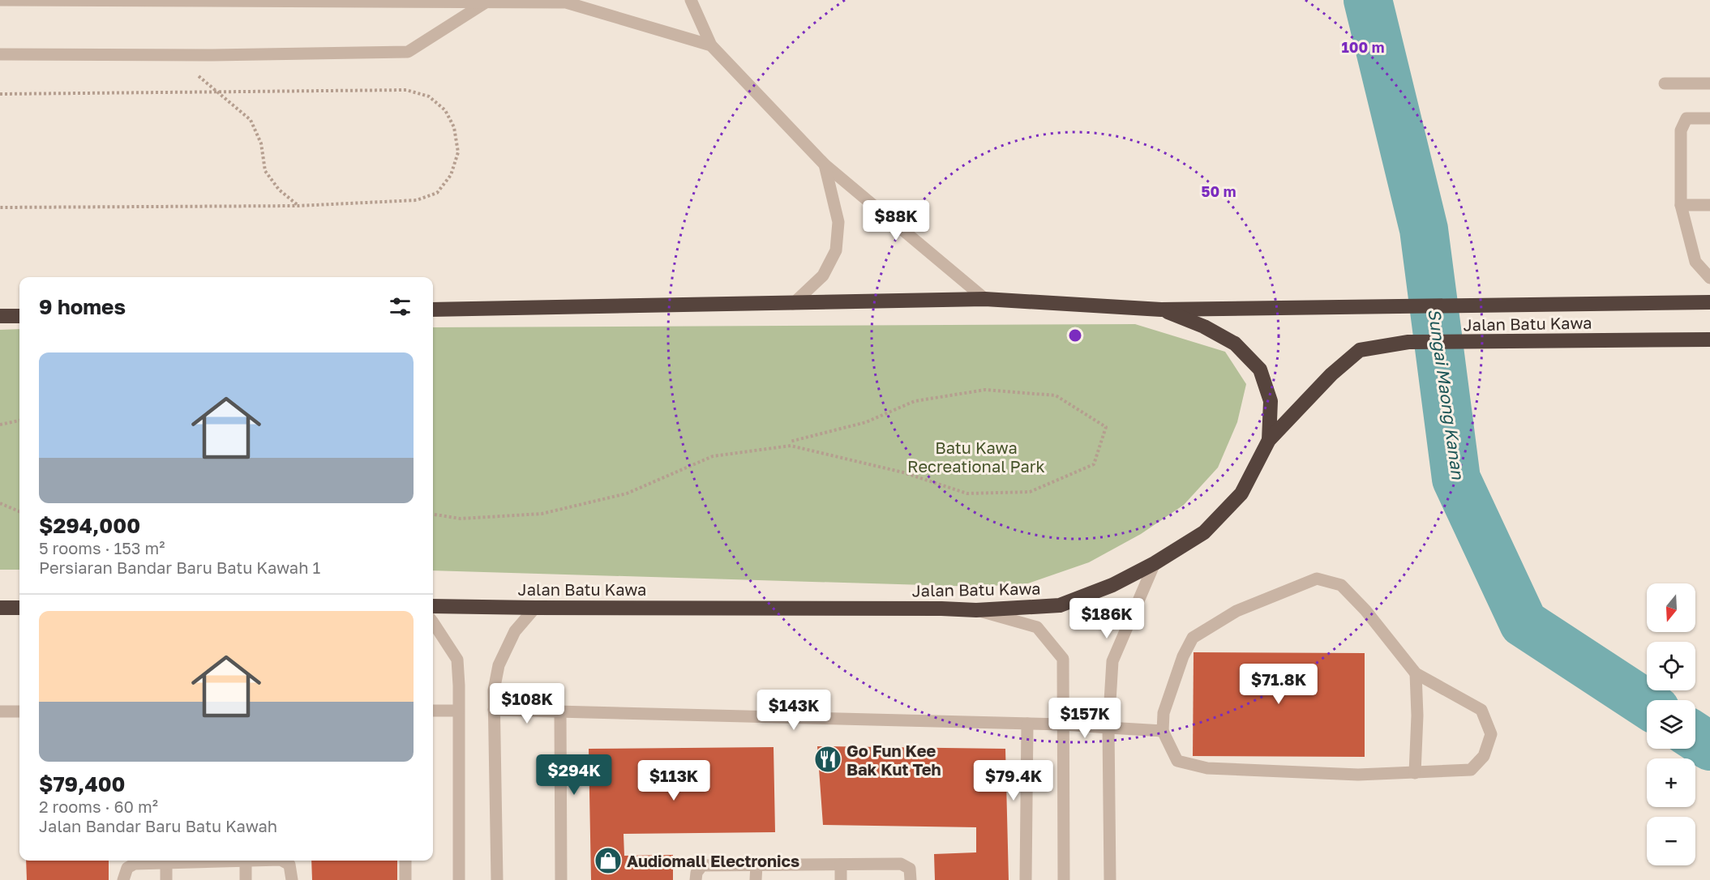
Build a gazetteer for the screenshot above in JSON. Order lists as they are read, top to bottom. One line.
{"streets":{"highway":["Jalan Batu Kawa"]},"water":["Sungai Maong Kanan"],"parks":["Batu Kawa Recreational Park"],"places":{"restaurant":["Go Fun Kee Bak Kut Teh"],"shop":["Audiomall Electronics"]},"north":"bottom","page":{"price":["$88K","$186K","$71.8K","$108K","$143K","$157K","$294K","$113K","$79.4K"],"heading":"9 homes","list":[{"name":"$294,000","note":"5 rooms · 153 m² · Persiaran Bandar Baru Batu Kawah 1"},{"name":"$79,400","note":"2 rooms · 60 m² · Jalan Bandar Baru Batu Kawah"}],"map_buttons":["+","−"]},"rings":["100 m","50 m"]}
